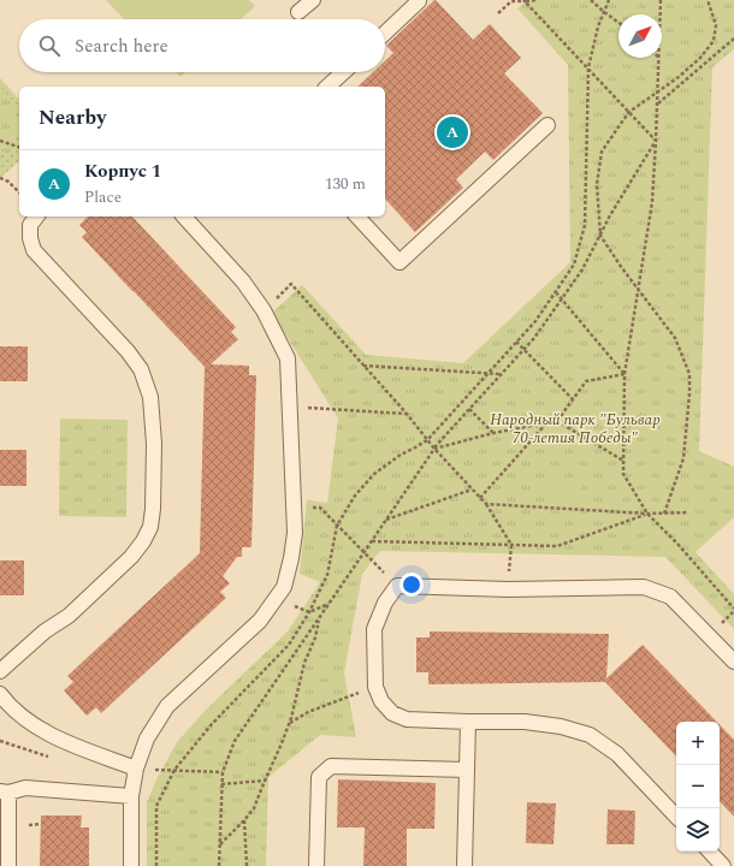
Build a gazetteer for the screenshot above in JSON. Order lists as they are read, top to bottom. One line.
{"parks":["Народный парк \"Бульвар 70-летия Победы\""],"north":"top right","page":{"search":"Search here","heading":"Nearby","pins":"A","list":[{"mark":"A","name":"Корпус 1","note":"Place","value":"130 m"}],"map_buttons":["+","−"]}}
